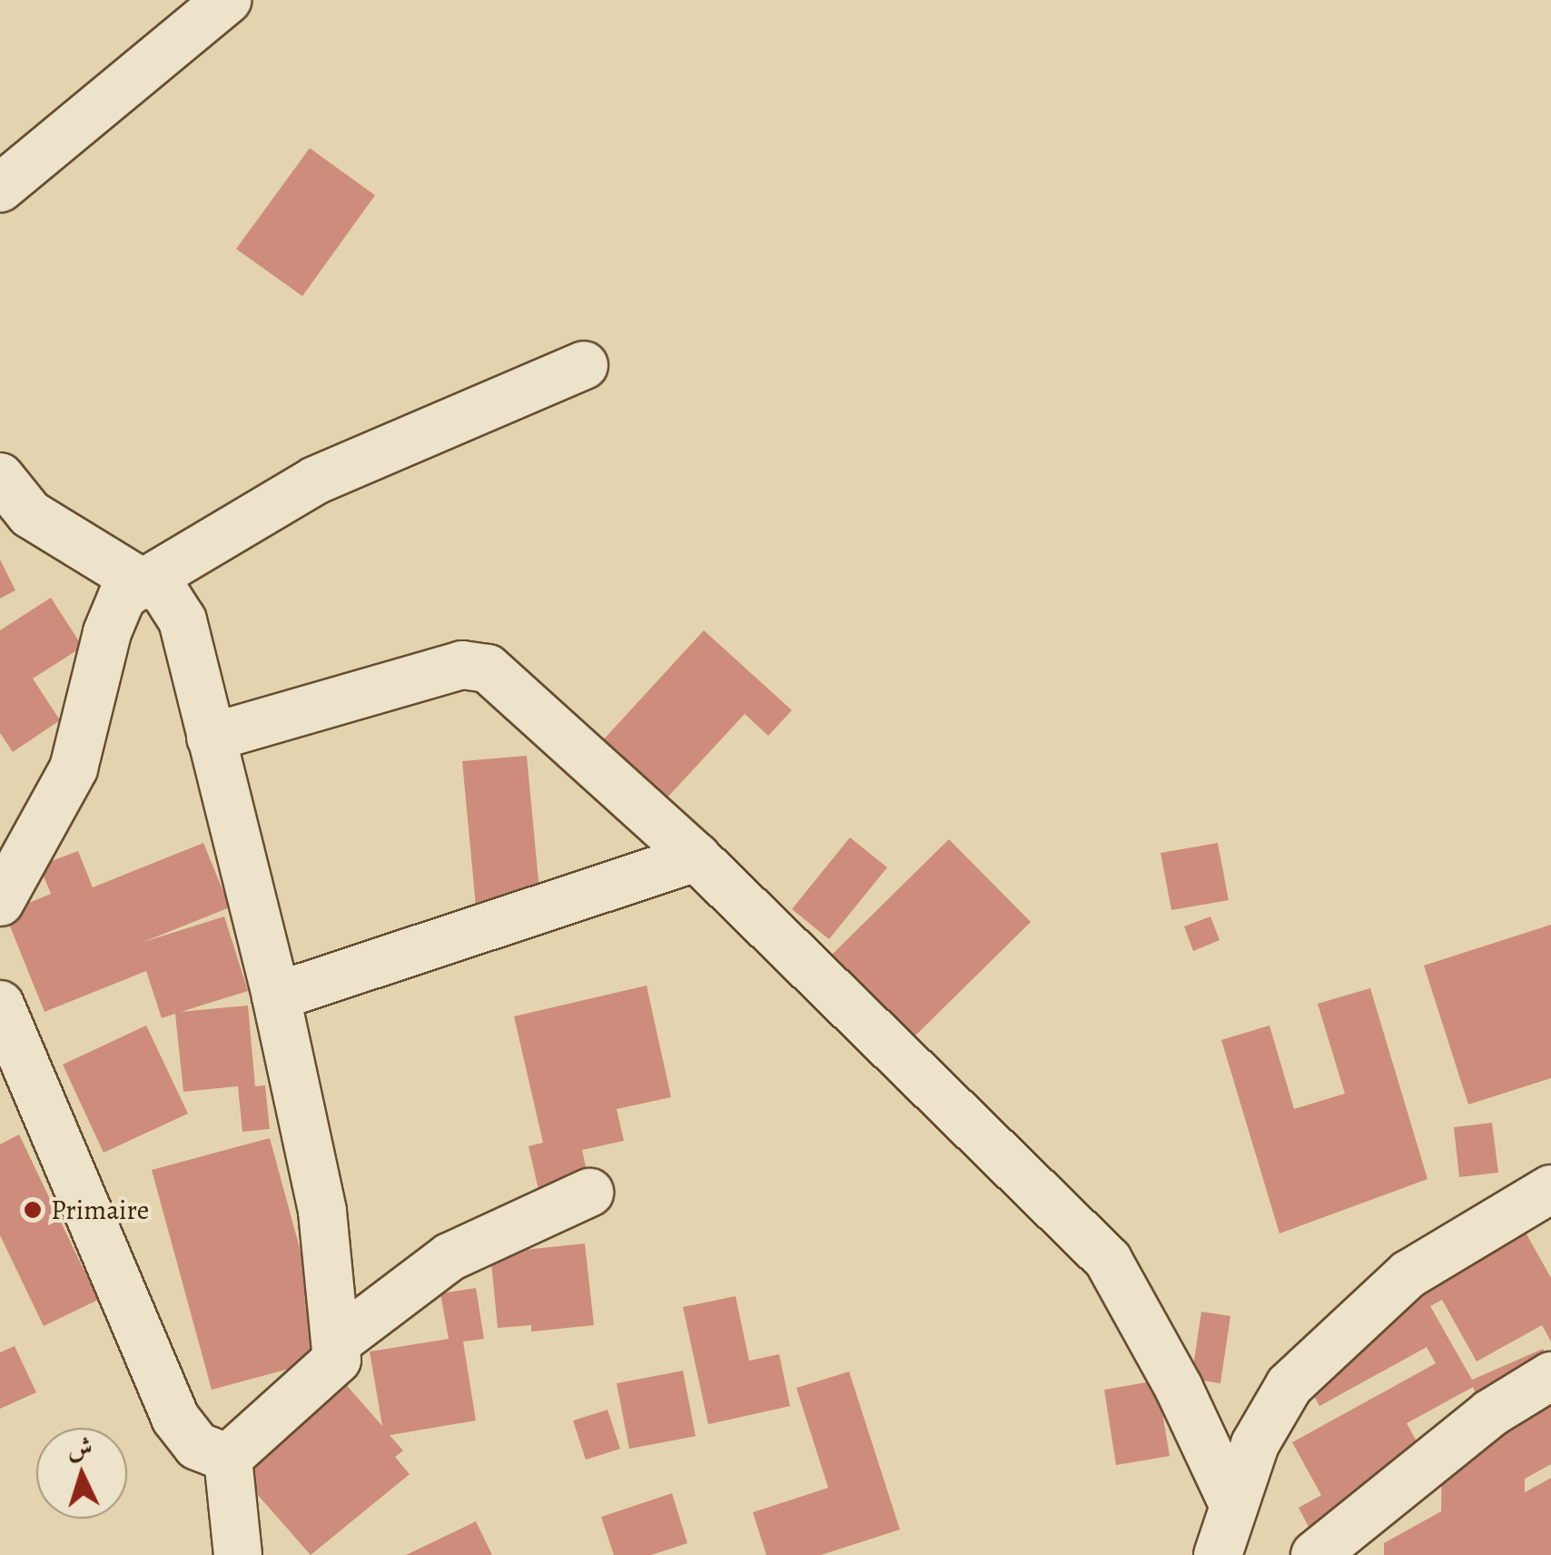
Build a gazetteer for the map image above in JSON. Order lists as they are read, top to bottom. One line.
{"places":["Primaire"],"north":"top"}
